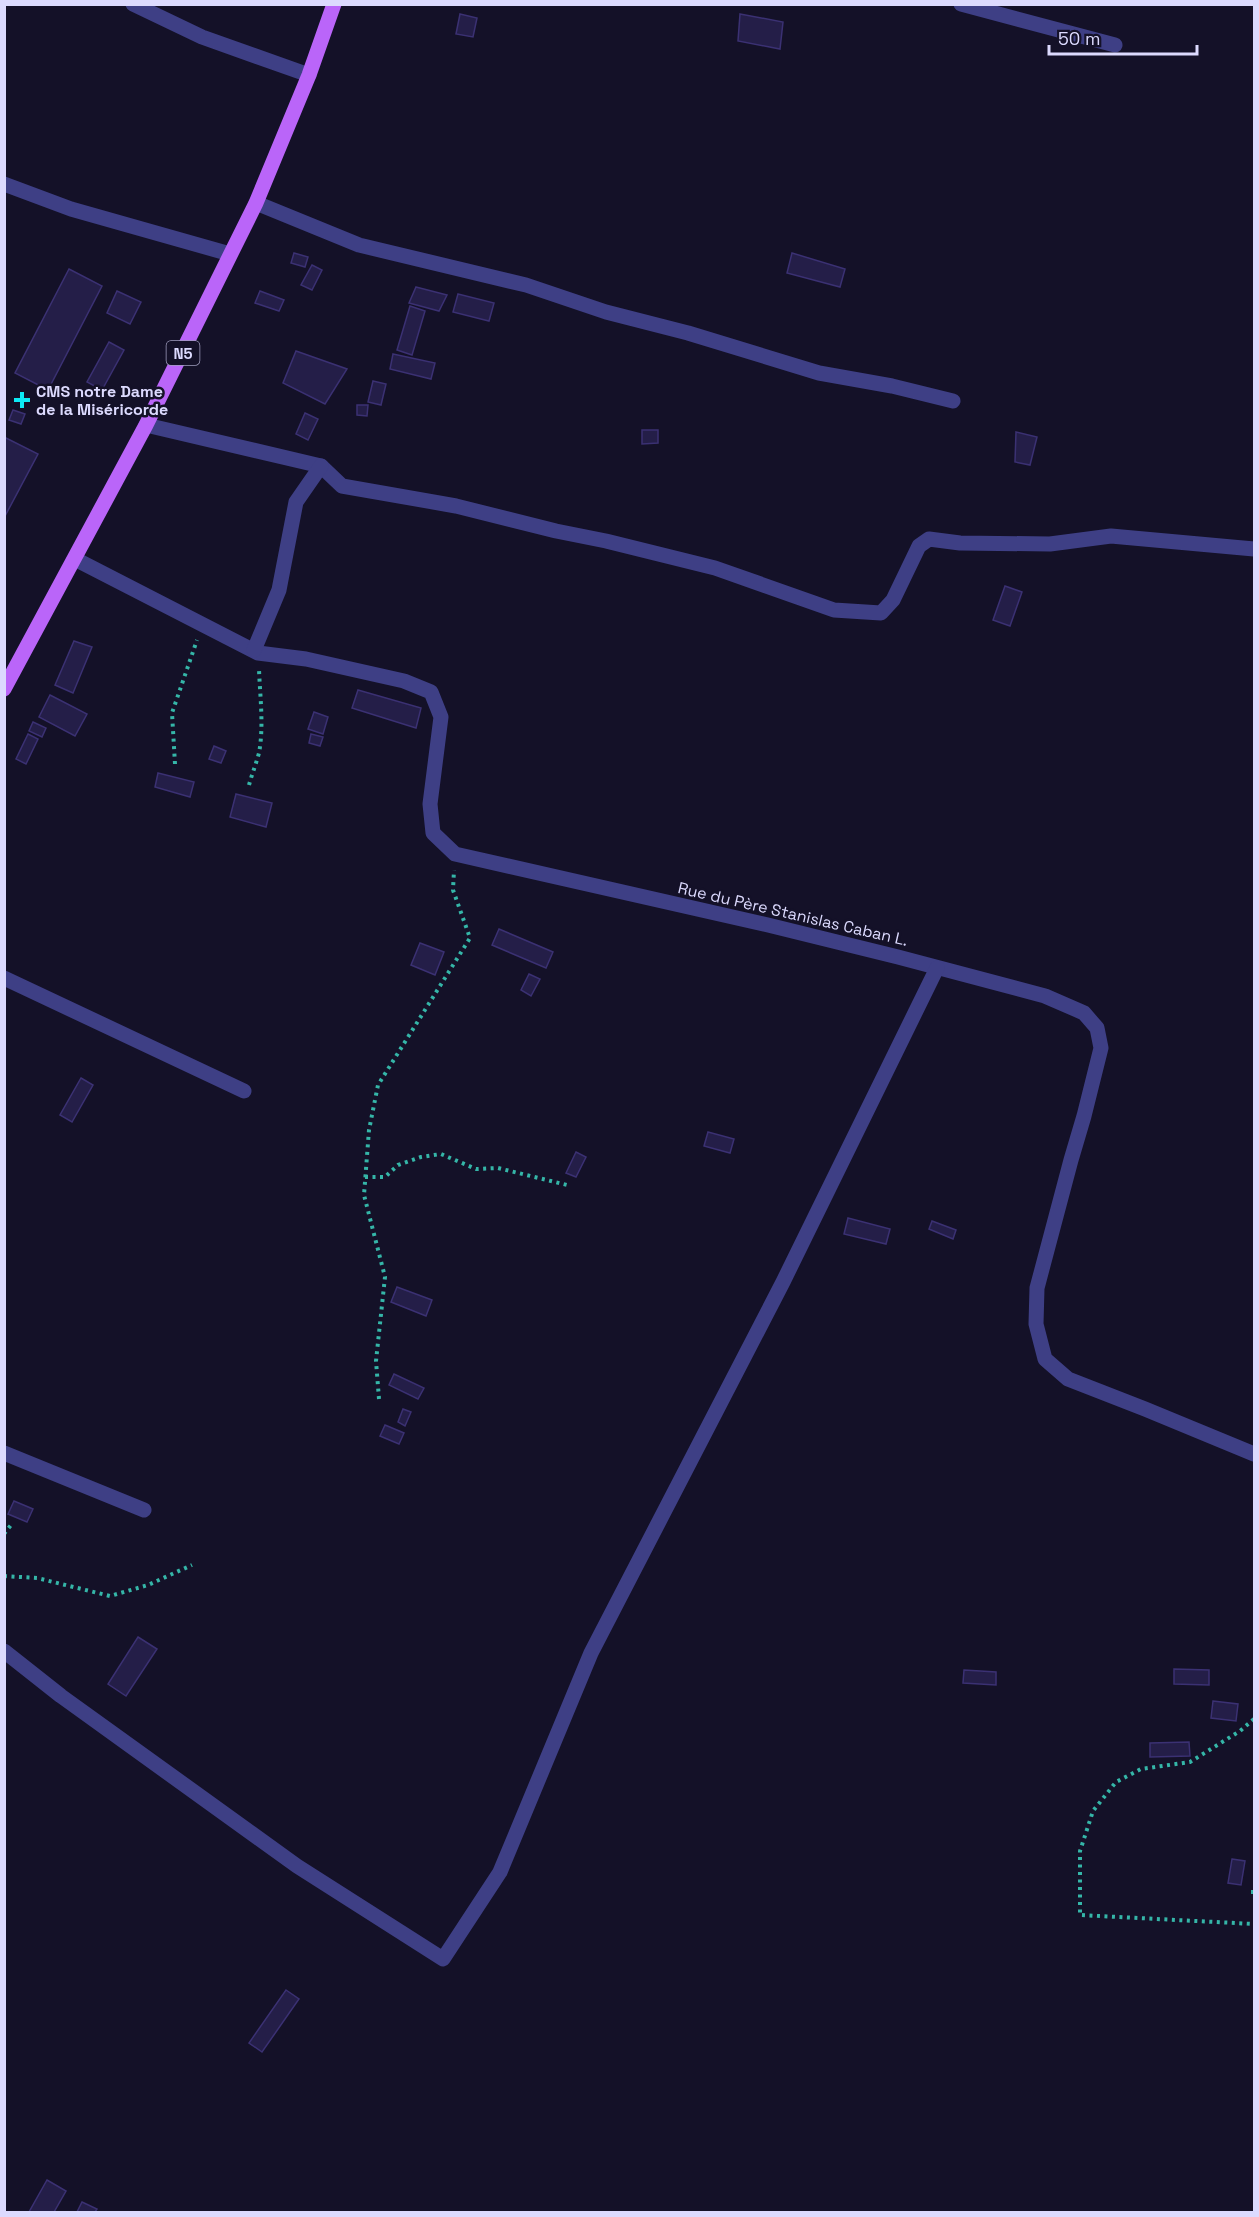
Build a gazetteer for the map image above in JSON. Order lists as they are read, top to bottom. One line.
{"streets":{"main road":["N5"],"street":["Rue du Père Stanislas Caban L."]},"places":{"health":["CMS notre Dame de la Miséricorde"]},"scale_bar":"50 m"}
